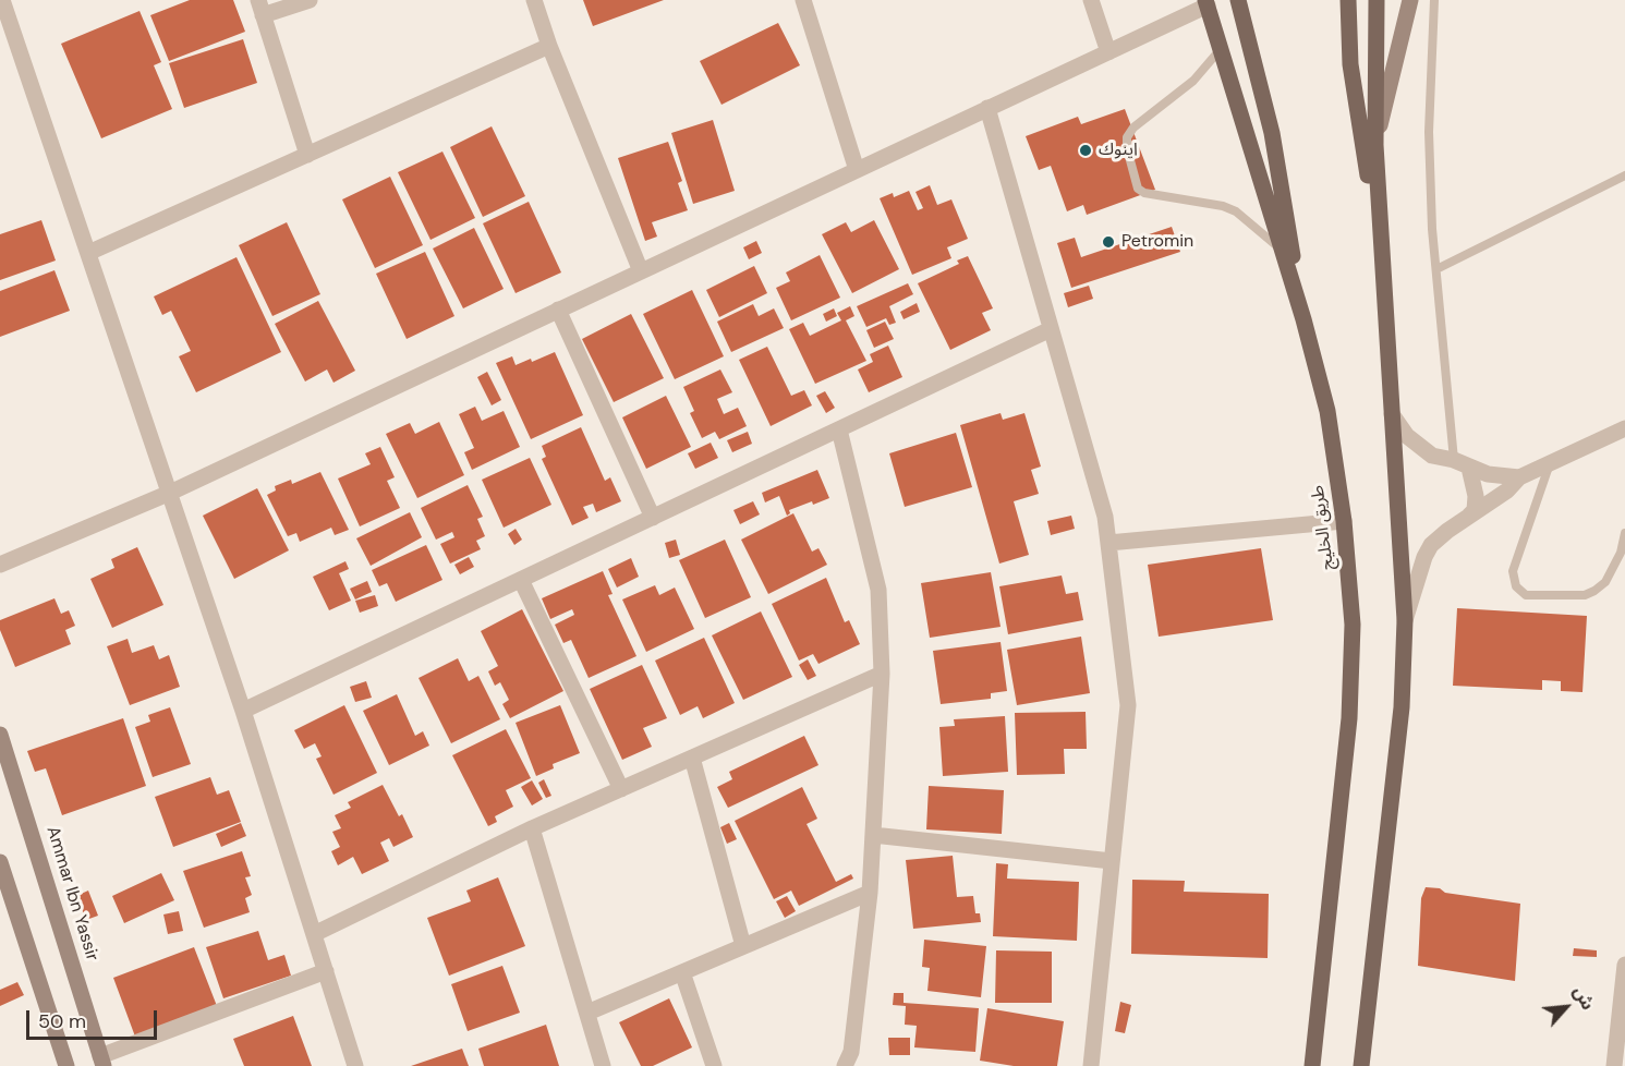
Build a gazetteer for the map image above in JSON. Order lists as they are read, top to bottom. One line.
{"streets":{"main road":["طريق الخليج"],"street":["Ammar Ibn Yassir"]},"places":["اينوك","Petromin"],"scale_bar":"50 m","north":"top right"}
